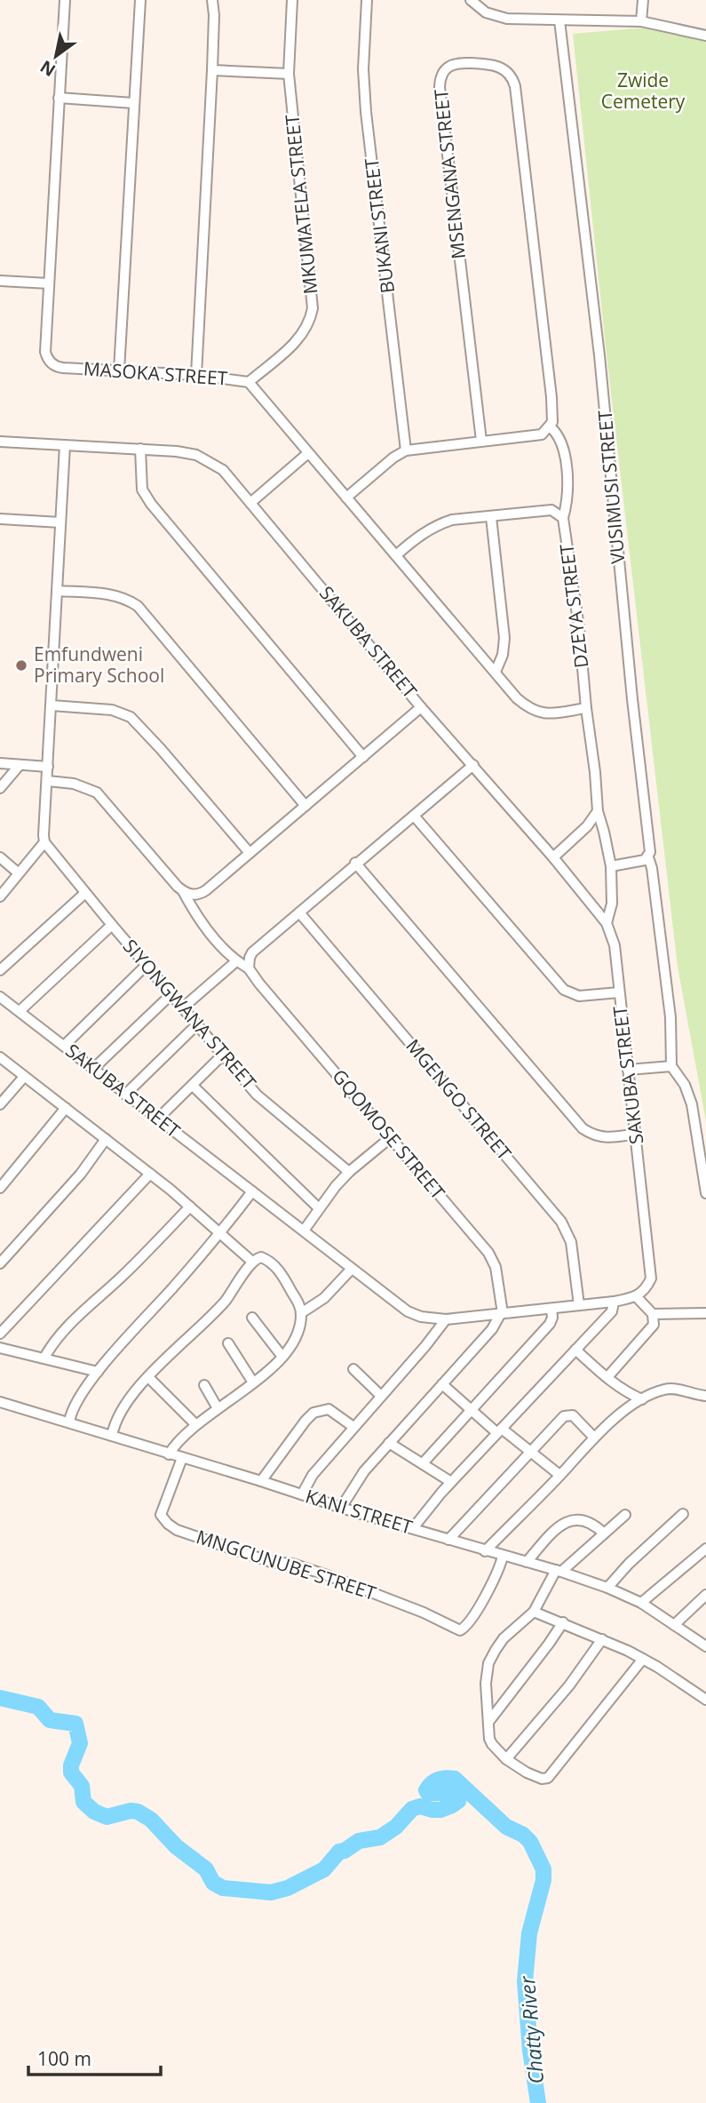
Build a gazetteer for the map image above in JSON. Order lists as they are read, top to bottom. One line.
{"streets":{"street":["MSENGANA STREET","MKUMATELA STREET","BUKANI STREET","MASOKA STREET","VUSIMUSI STREET","DZEYA STREET","SAKUBA STREET","SIYONGWANA STREET","MGENGO STREET","GQOMOSE STREET","KANI STREET","MNGCUNUBE STREET"]},"crossings":[["MKUMATELA STREET","MASOKA STREET"],["MASOKA STREET","DZEYA STREET"],["SAKUBA STREET","MGENGO STREET"],["SAKUBA STREET","GQOMOSE STREET"],["KANI STREET","MNGCUNUBE STREET"]],"water":["Chatty River"],"parks":["Zwide Cemetery"],"places":["Emfundweni Primary School"],"scale_bar":"100 m","north":"bottom left"}
